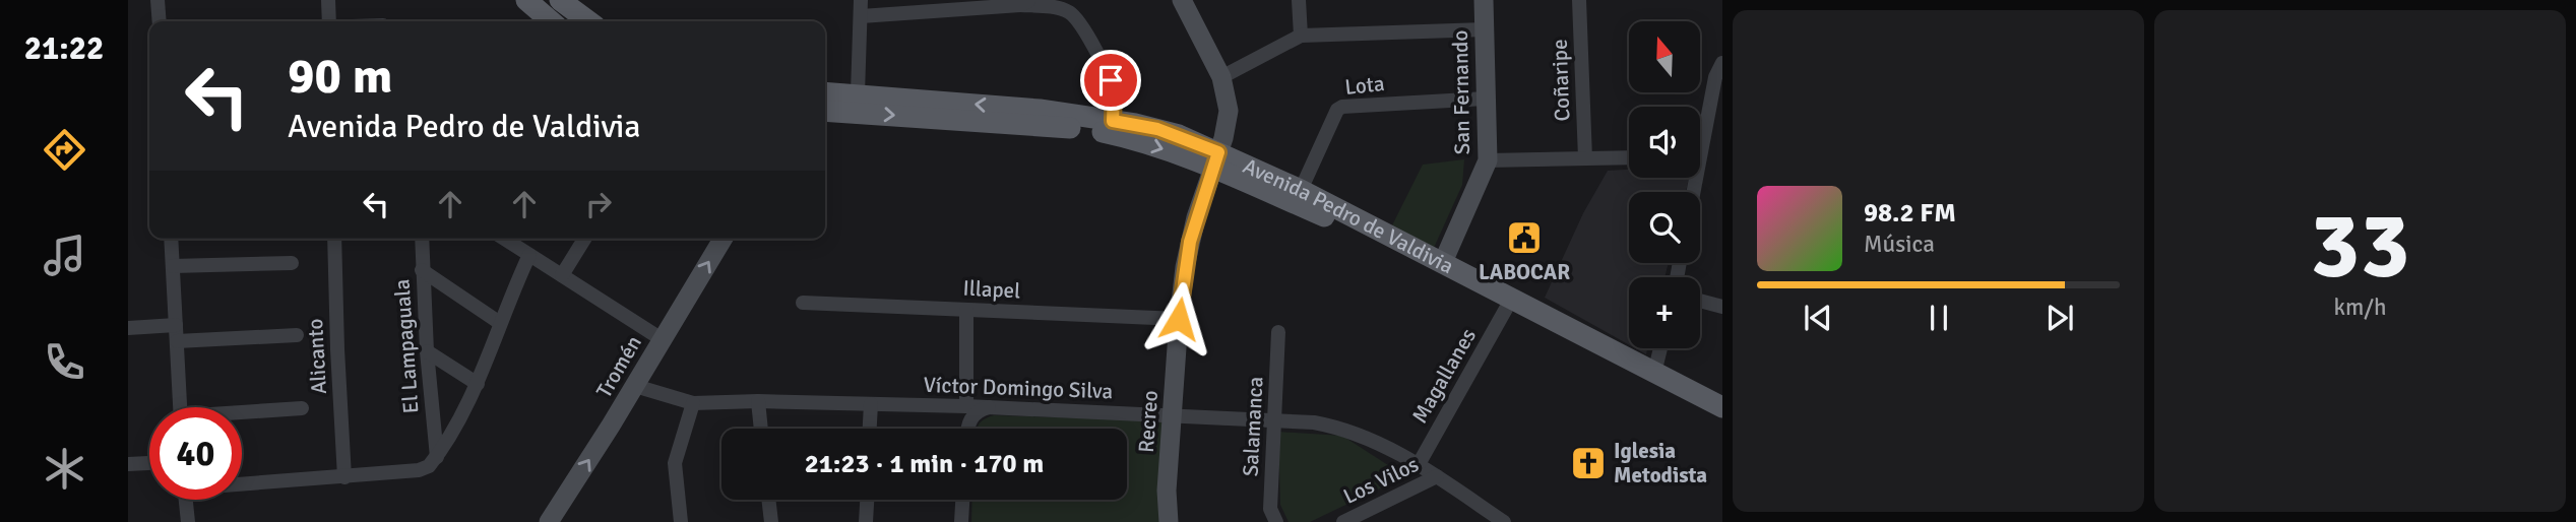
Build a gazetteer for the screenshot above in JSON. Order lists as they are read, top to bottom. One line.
{"streets":{"main road":["Avenida Pedro de Valdivia"],"street":["Coñaripe","Lota","San Fernando","Illapel","El Lampaguala","Alicanto","Tromén","Magallanes","Víctor Domingo Silva","Recreo","Salamanca","Los Vilos"]},"crossings":[["Lota","San Fernando"],["Lota","Avenida Pedro de Valdivia"],["San Fernando","Avenida Pedro de Valdivia"],["Avenida Pedro de Valdivia","Magallanes"],["Avenida Pedro de Valdivia","Recreo"],["Illapel","Recreo"],["Tromén","Víctor Domingo Silva"],["Magallanes","Víctor Domingo Silva"],["Víctor Domingo Silva","Recreo"],["Víctor Domingo Silva","Salamanca"],["Víctor Domingo Silva","Los Vilos"]],"places":{"public building":["LABOCAR"],"church":["Iglesia Metodista"]},"north":"top","page":{"tabs":"21:22","tile":["33","km/h"],"map_buttons":"+","turn":["90 m","Avenida Pedro de Valdivia"],"song":["98.2 FM","Música"],"limit":"40","trip":"21:23 · 1 min · 170 m"}}
